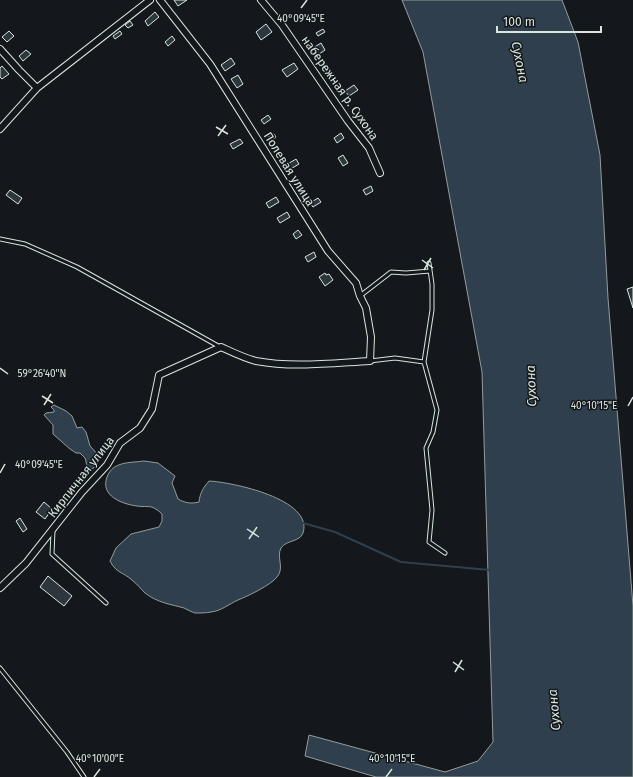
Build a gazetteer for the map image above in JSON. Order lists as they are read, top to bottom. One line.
{"streets":{"street":["набережная р. Сухона","Полевая улица","Кирпичная улица"]},"water":["Сухона"],"scale_bar":"100 m","coordinates":["40°09'45\"E","59°26'40\"N","40°10'15\"E","40°10'00\"E"]}
